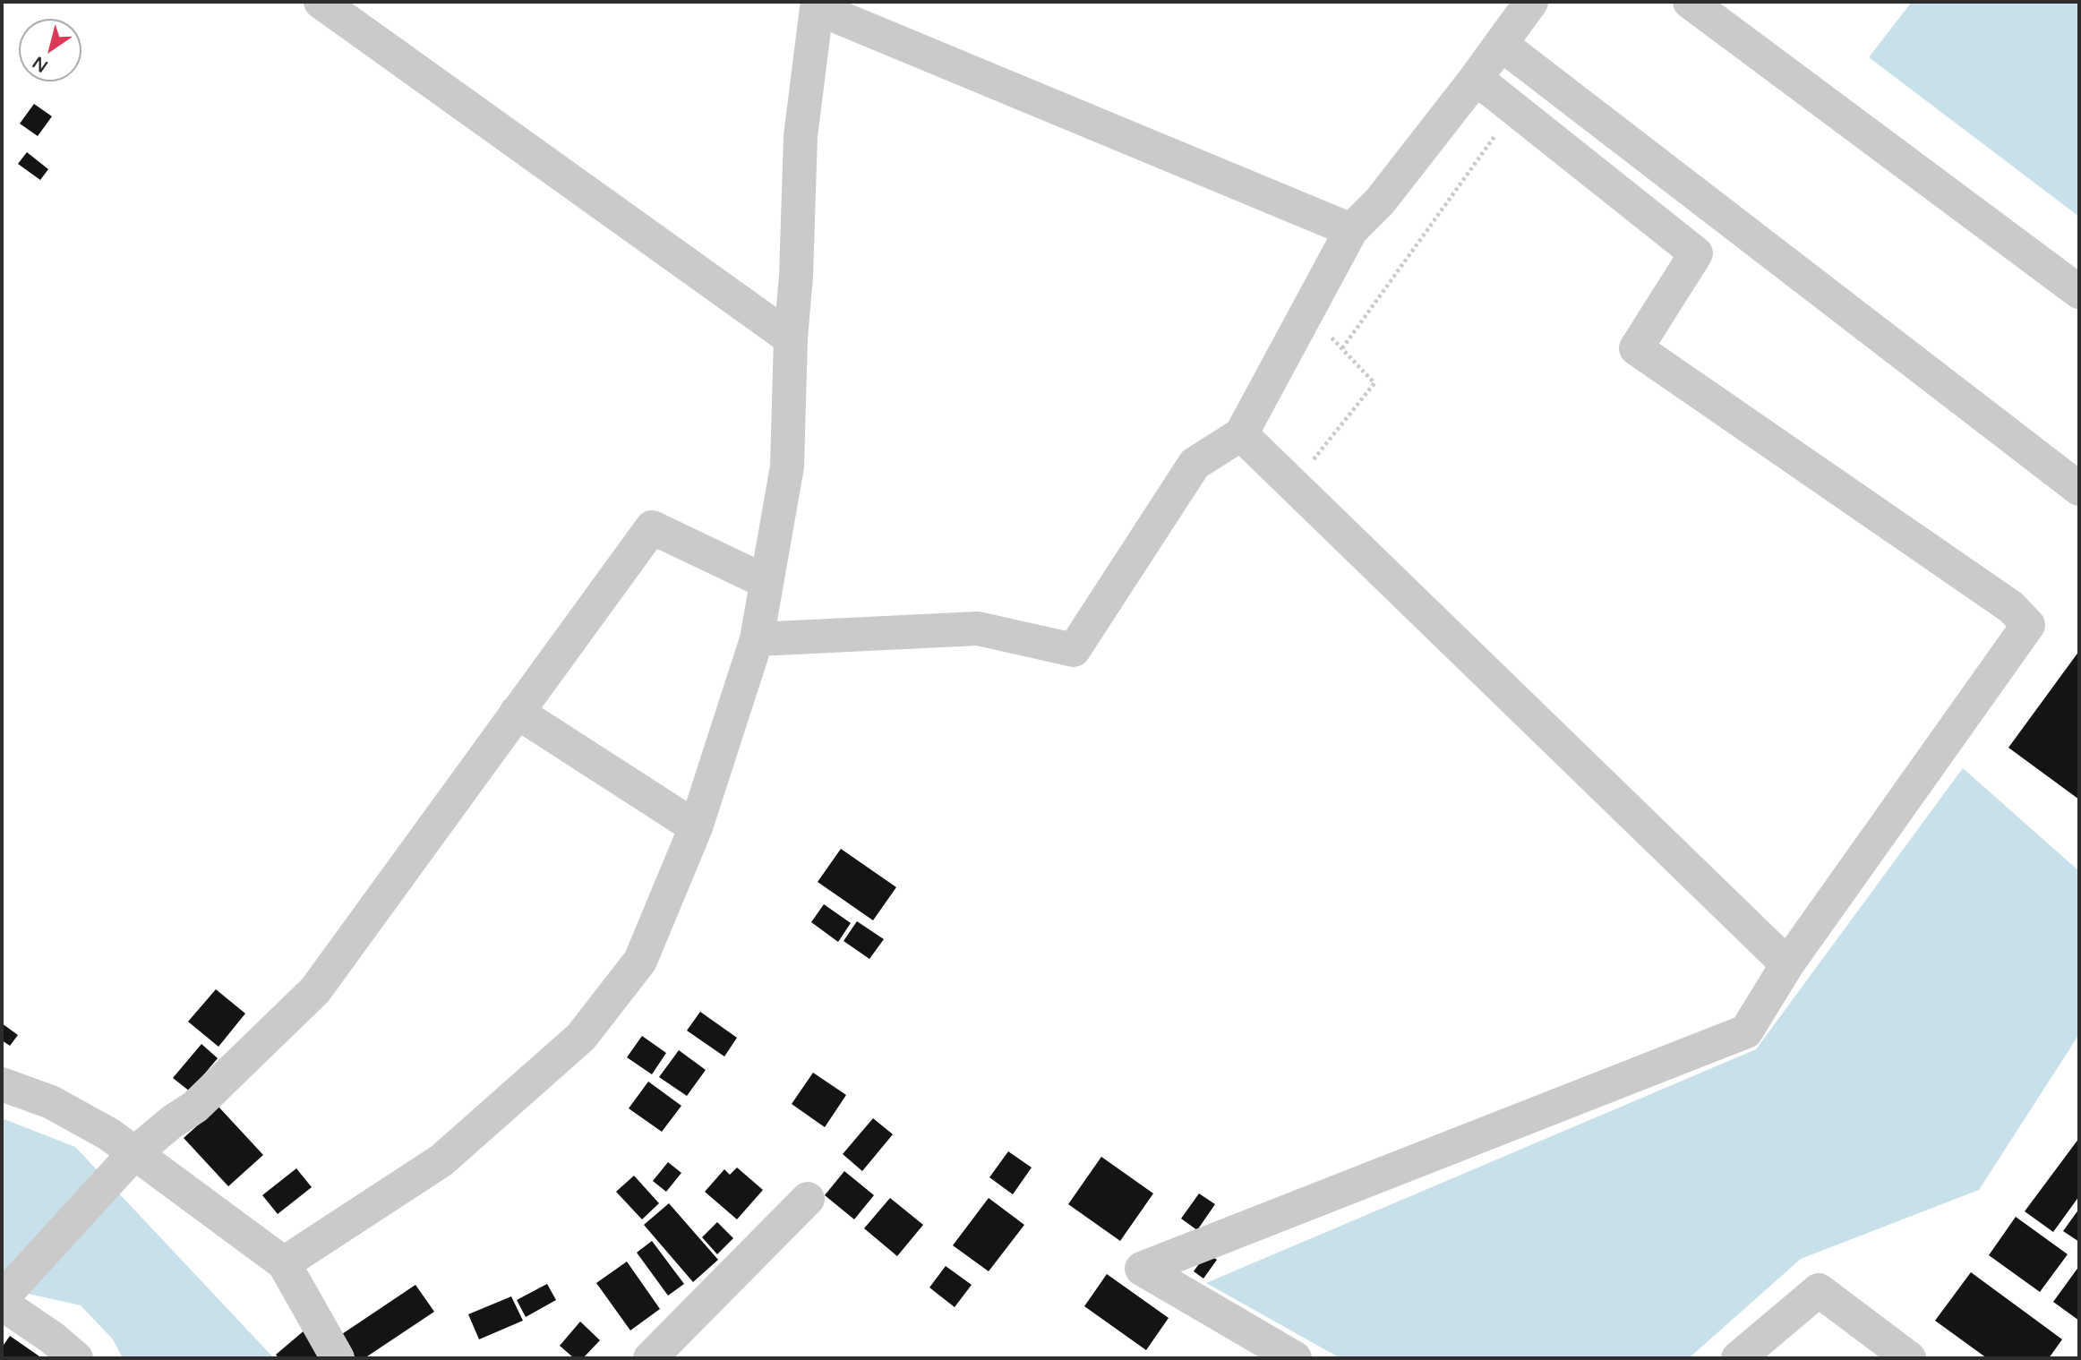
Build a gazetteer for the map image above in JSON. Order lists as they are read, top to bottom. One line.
{"north":"bottom left"}
